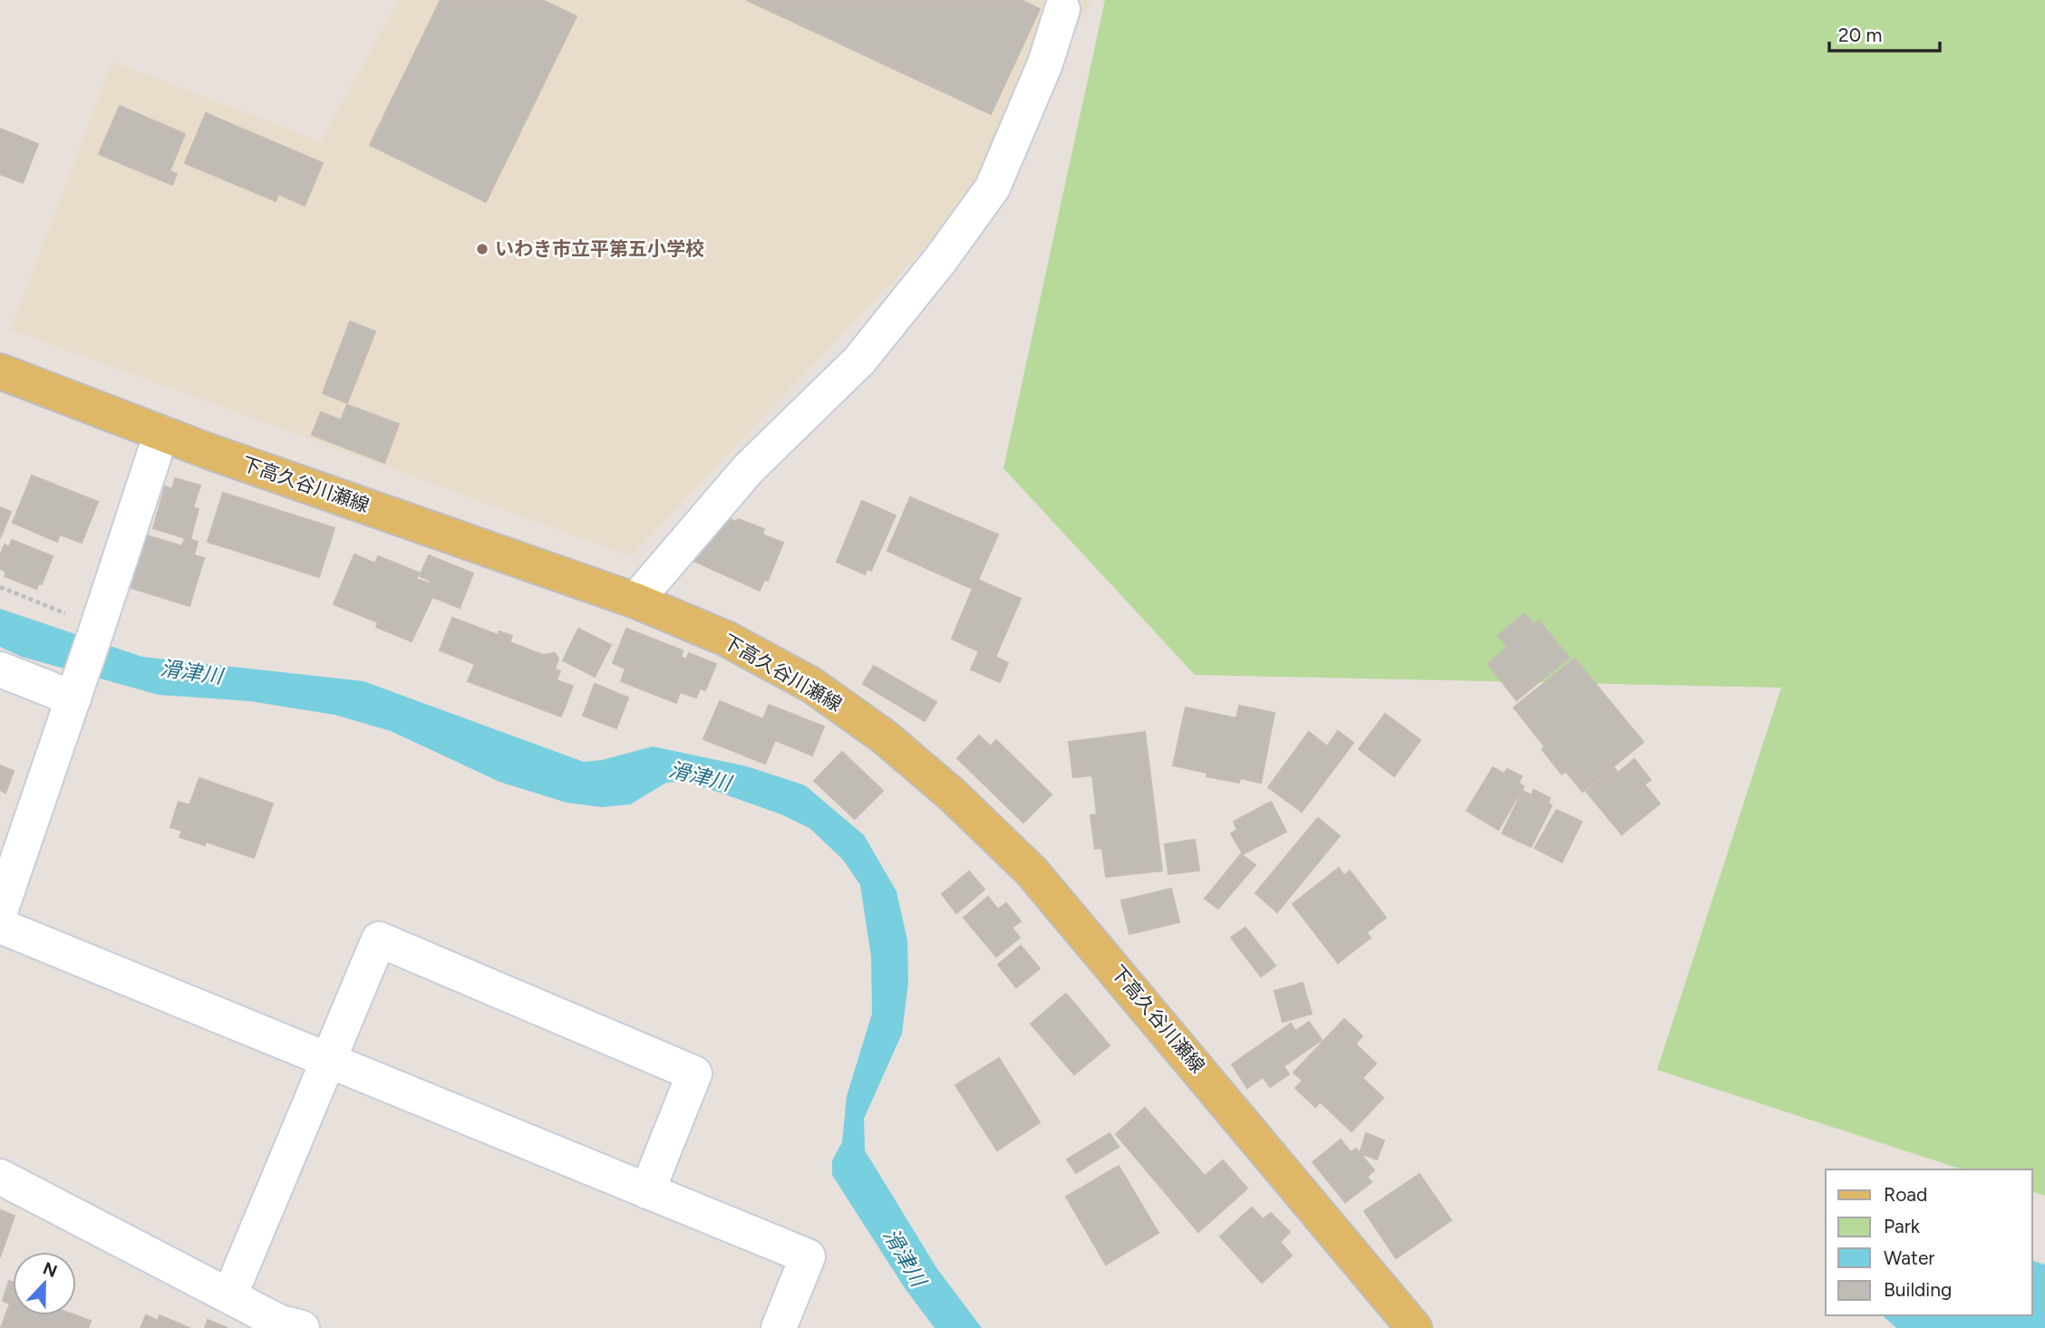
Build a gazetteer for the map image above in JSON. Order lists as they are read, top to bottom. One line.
{"streets":{"main road":["下高久谷川瀬線"]},"water":["滑津川"],"places":["いわき市立平第五小学校"],"legend":["Road","Park","Water","Building"],"scale_bar":"20 m","north":"top"}
